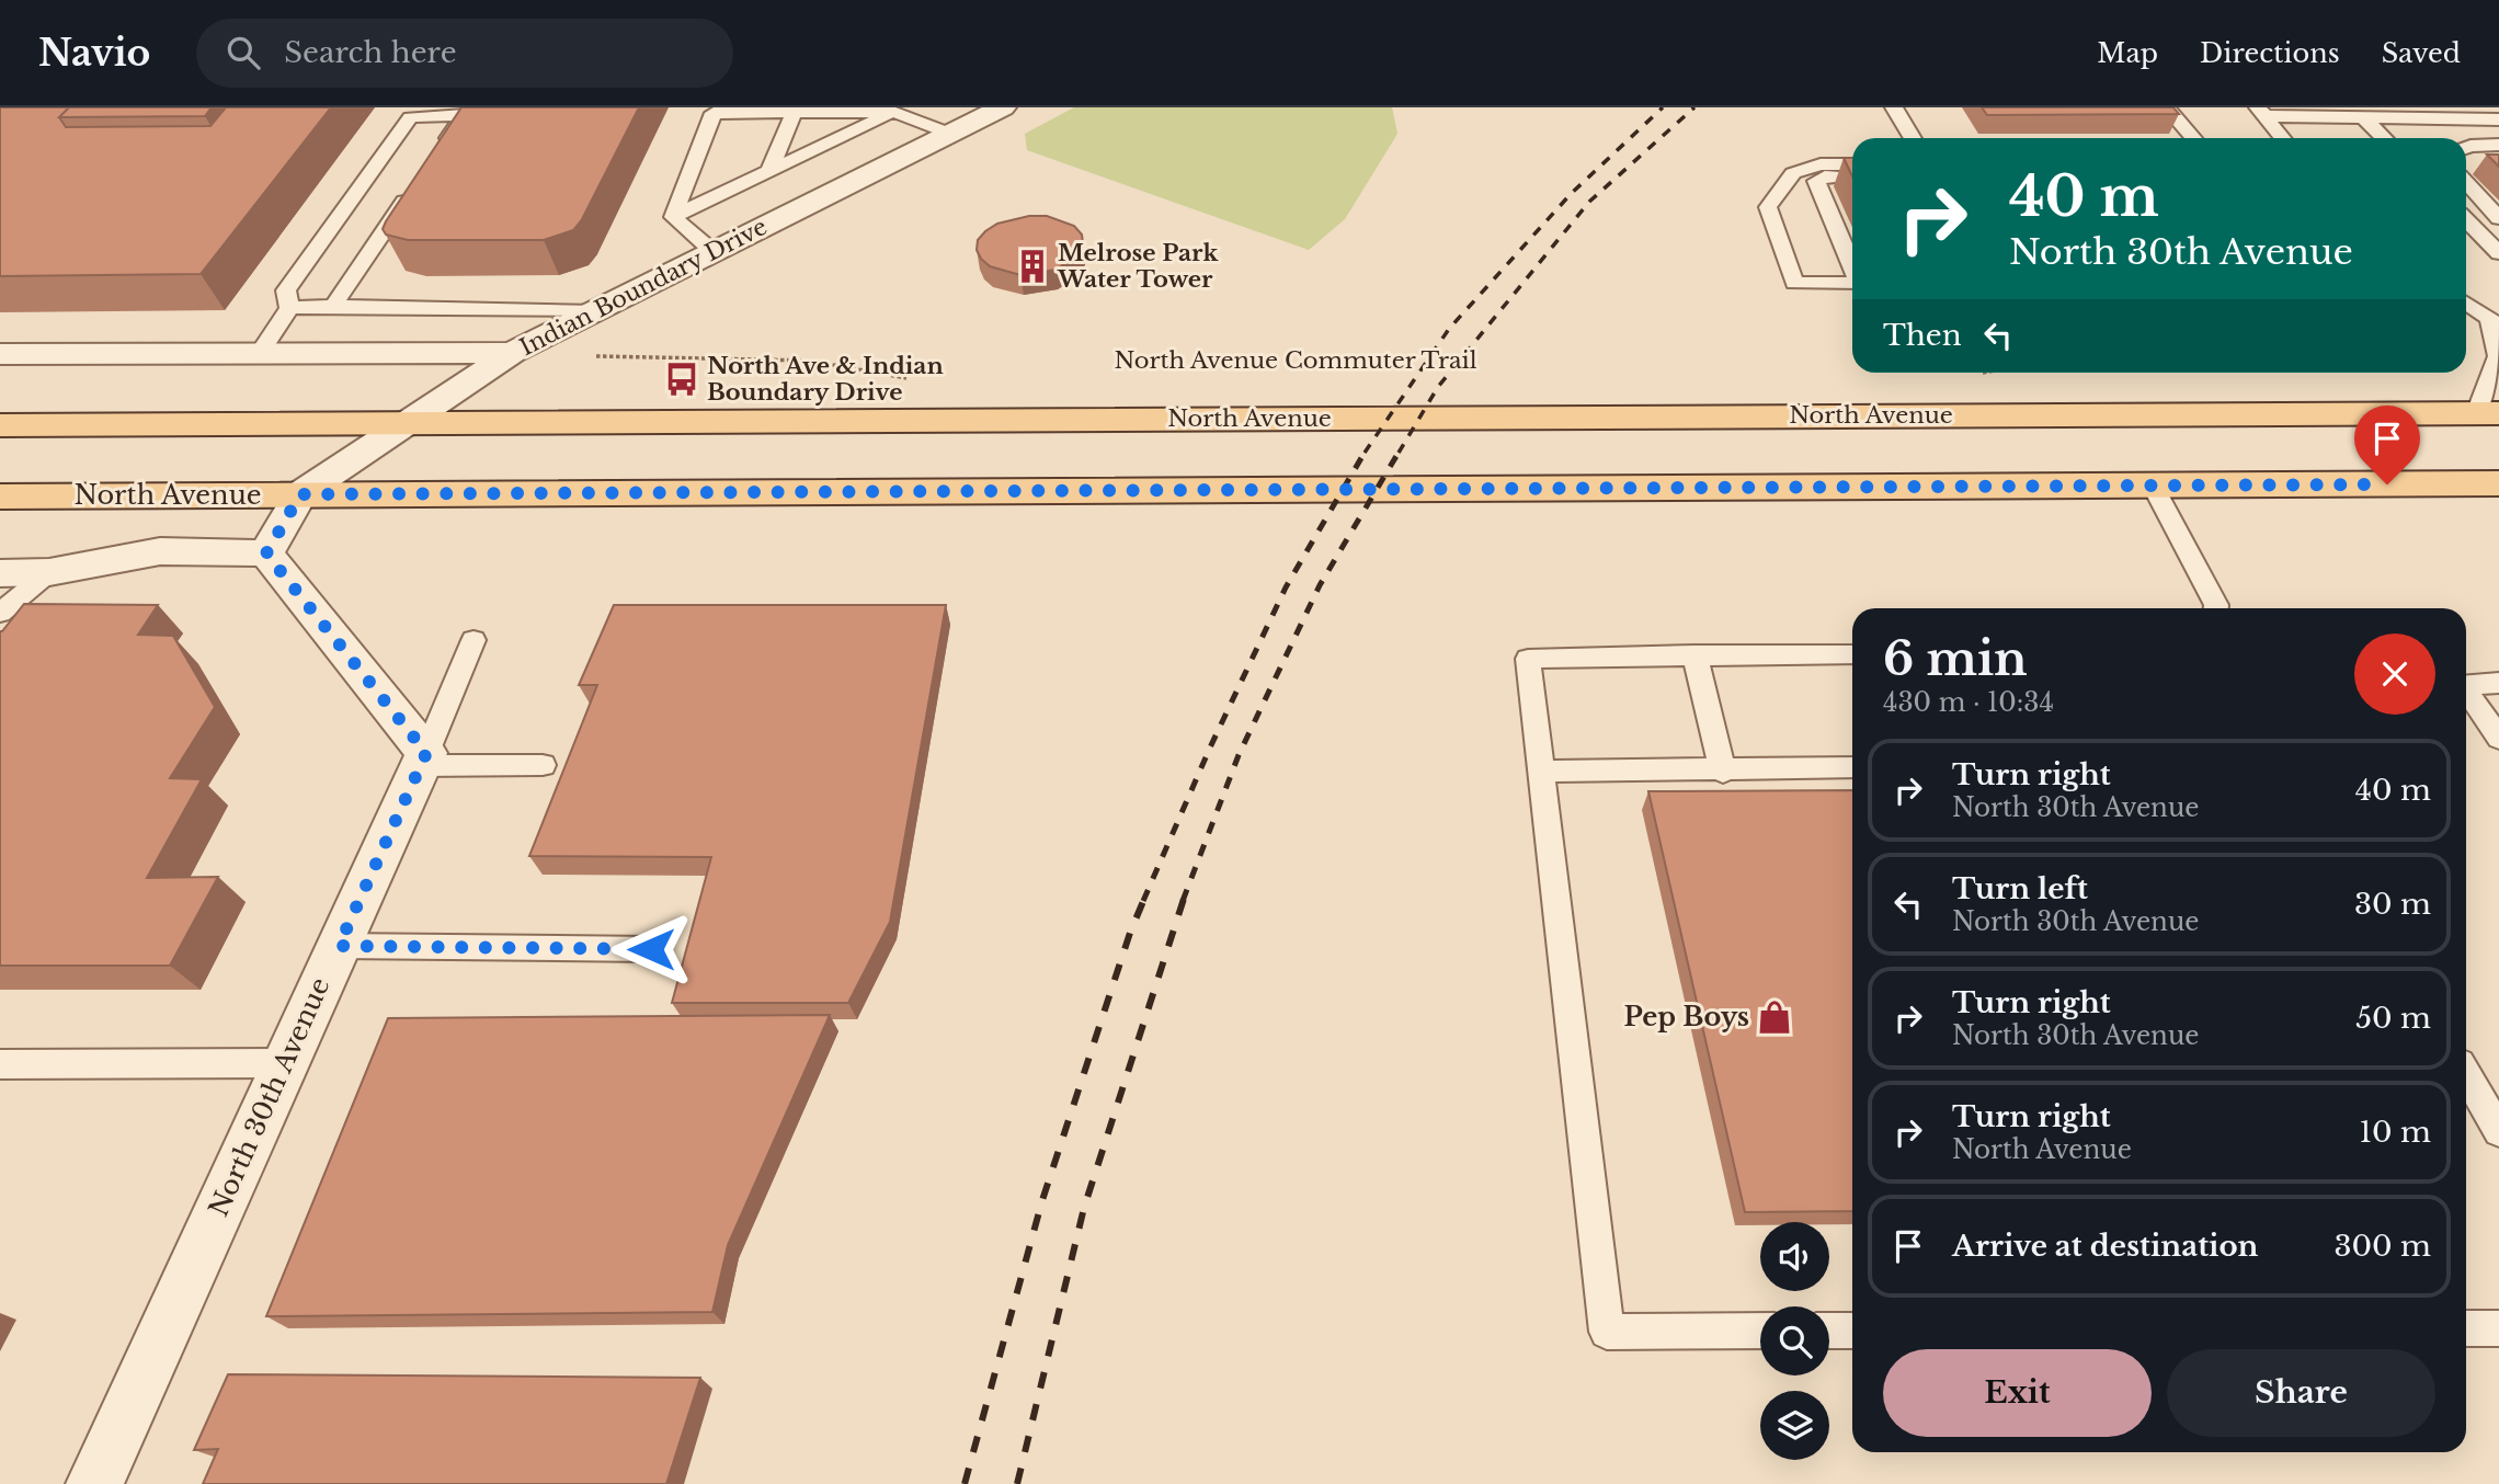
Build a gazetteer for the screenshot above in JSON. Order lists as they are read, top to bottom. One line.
{"streets":{"main road":["North Avenue"],"street":["Indian Boundary Drive","North 30th Avenue"]},"crossings":[["Indian Boundary Drive","North Avenue"]],"places":{"building":["Melrose Park Water Tower"],"bus stop":["North Ave & Indian Boundary Drive"],"shop":["Pep Boys"]},"page":{"header":"Navio","search":"Search here","nav":["Map","Directions","Saved"],"turn":["40 m","North 30th Avenue"],"then":"Then","heading":["6 min","430 m · 10:34"],"list":[{"name":"Turn right","note":"North 30th Avenue","value":"40 m"},{"name":"Turn left","note":"North 30th Avenue","value":"30 m"},{"name":"Turn right","note":"North 30th Avenue","value":"50 m"},{"name":"Turn right","note":"North Avenue","value":"10 m"},{"name":"Arrive at destination","value":"300 m"}],"buttons":["Exit","Share"]}}
